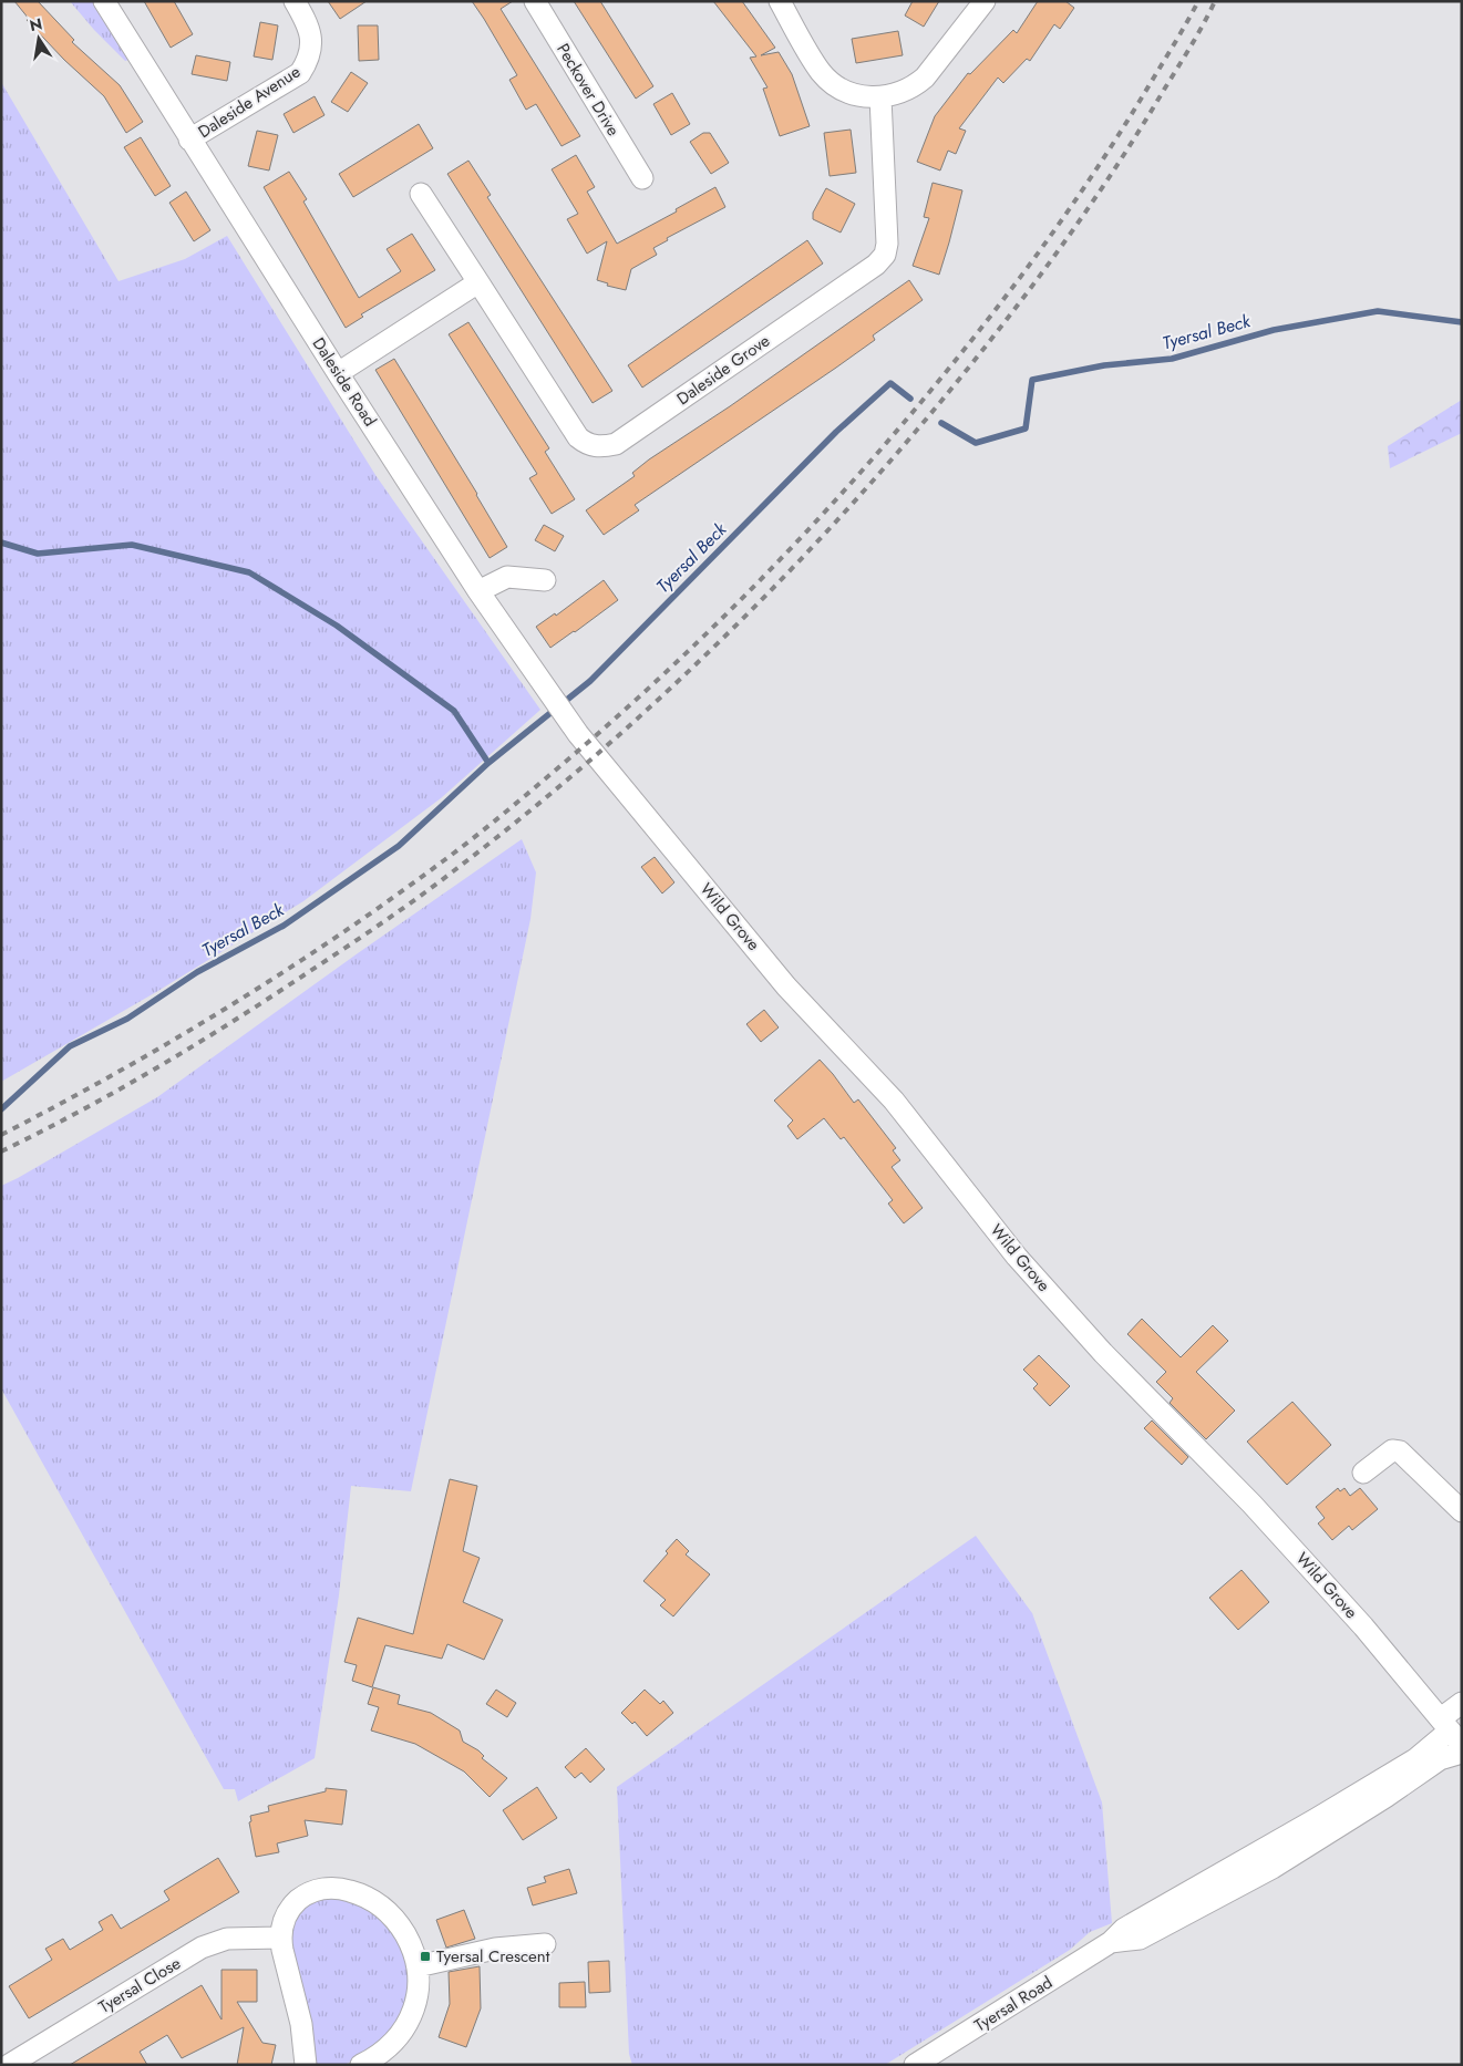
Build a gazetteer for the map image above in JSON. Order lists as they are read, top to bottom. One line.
{"streets":{"street":["Peckover Drive","Daleside Avenue","Daleside Grove","Daleside Road","Wild Grove","Tyersal Close","Tyersal Road"]},"crossings":[["Daleside Avenue","Daleside Road"],["Daleside Road","Wild Grove"],["Wild Grove","Tyersal Road"]],"water":["Tyersal Beck"],"places":{"transit":["Tyersal Crescent"]},"north":"top"}
